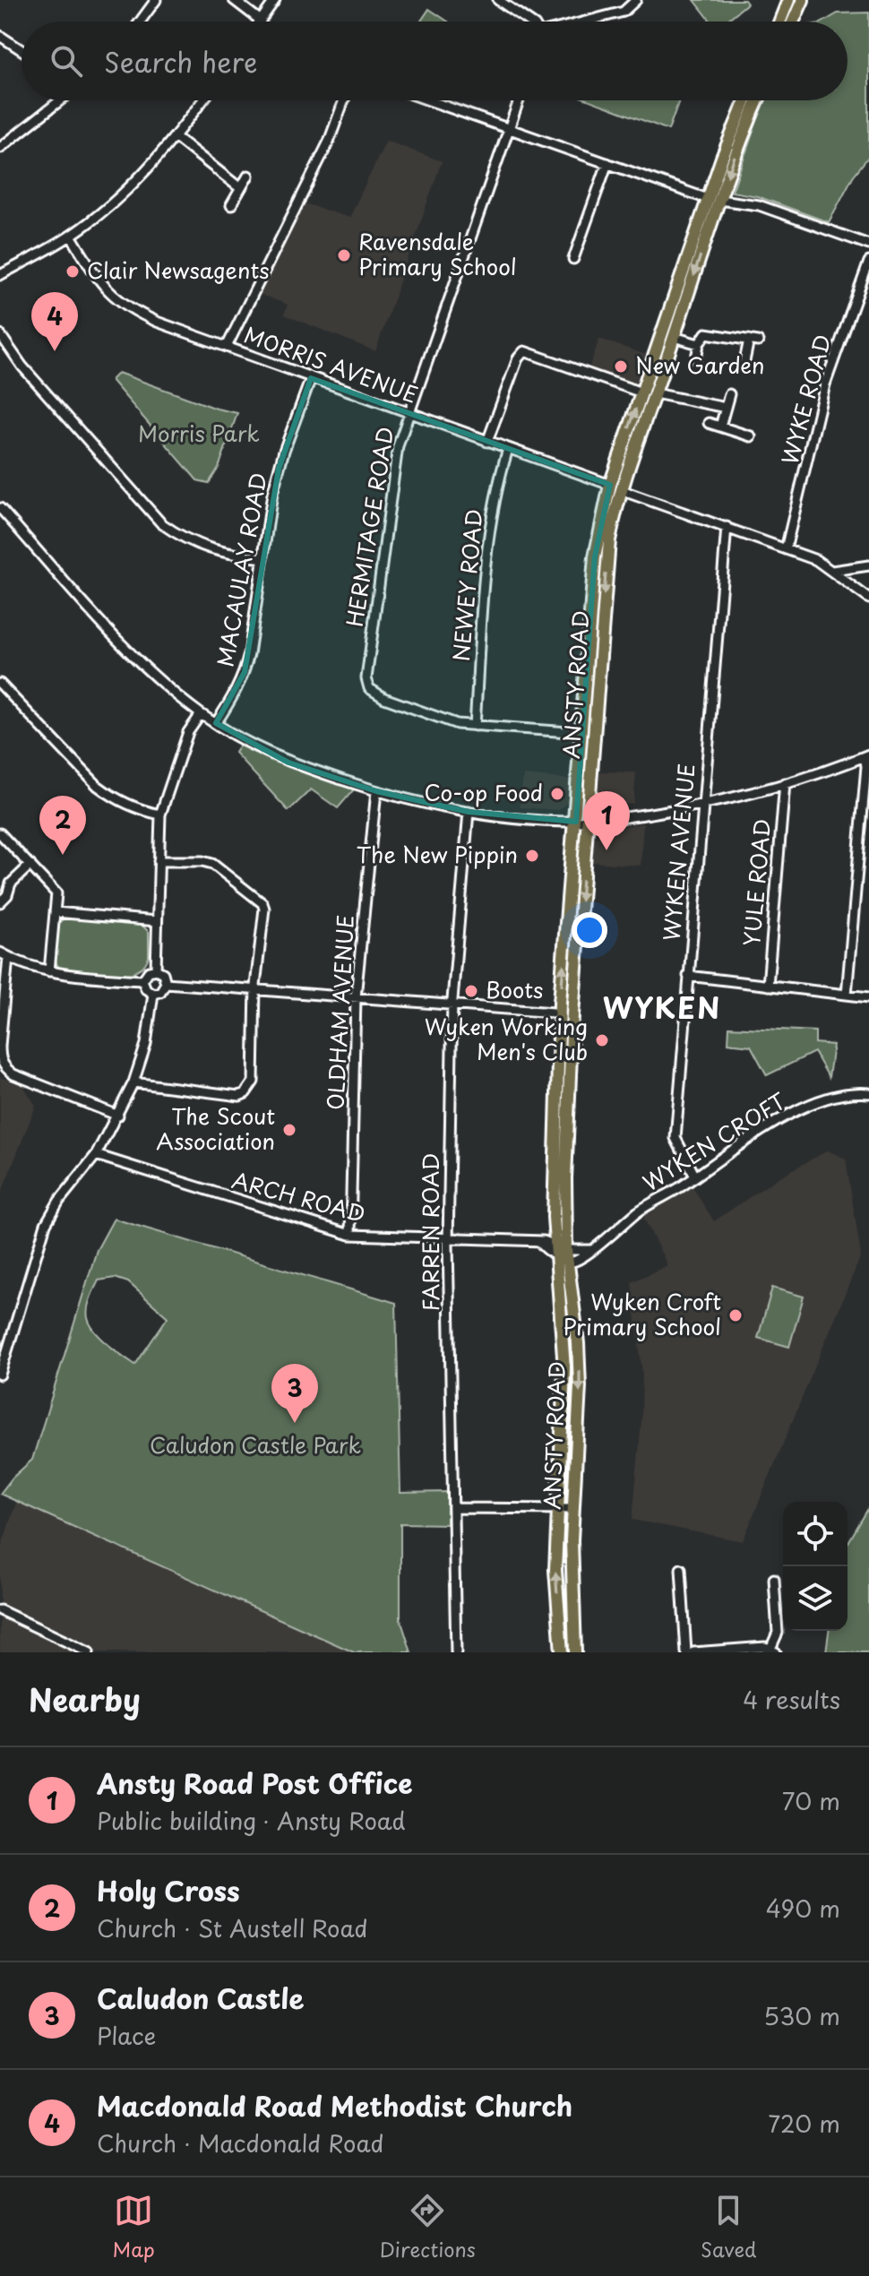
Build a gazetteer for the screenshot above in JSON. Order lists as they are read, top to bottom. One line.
{"streets":{"highway":["ANSTY ROAD"],"street":["MORRIS AVENUE","WYKE ROAD","HERMITAGE ROAD","MACAULAY ROAD","NEWEY ROAD","WYKEN AVENUE","YULE ROAD","OLDHAM AVENUE","WYKEN CROFT","ARCH ROAD","FARREN ROAD"]},"crossings":[["MORRIS AVENUE","WYKE ROAD"],["MORRIS AVENUE","HERMITAGE ROAD"],["MORRIS AVENUE","MACAULAY ROAD"],["MORRIS AVENUE","NEWEY ROAD"],["MORRIS AVENUE","ANSTY ROAD"],["MORRIS AVENUE","WYKEN AVENUE"],["HERMITAGE ROAD","NEWEY ROAD"],["ANSTY ROAD","WYKEN CROFT"],["ANSTY ROAD","ARCH ROAD"],["WYKEN AVENUE","WYKEN CROFT"],["OLDHAM AVENUE","ARCH ROAD"],["WYKEN CROFT","ARCH ROAD"],["ARCH ROAD","FARREN ROAD"]],"districts":["WYKEN"],"parks":["Morris Park","Caludon Castle Park"],"places":["Ravensdale Primary School","Clair Newsagents","New Garden","Co-op Food","The New Pippin","Boots","Wyken Working Men's Club","The Scout Association","Wyken Croft Primary School"],"page":{"search":"Search here","pins":["4","1","2","3"],"heading":["Nearby","4 results"],"list":[{"mark":"1","name":"Ansty Road Post Office","note":"Public building · Ansty Road","value":"70 m"},{"mark":"2","name":"Holy Cross","note":"Church · St Austell Road","value":"490 m"},{"mark":"3","name":"Caludon Castle","note":"Place","value":"530 m"},{"mark":"4","name":"Macdonald Road Methodist Church","note":"Church · Macdonald Road","value":"720 m"}],"nav":["Map","Directions","Saved"]}}
